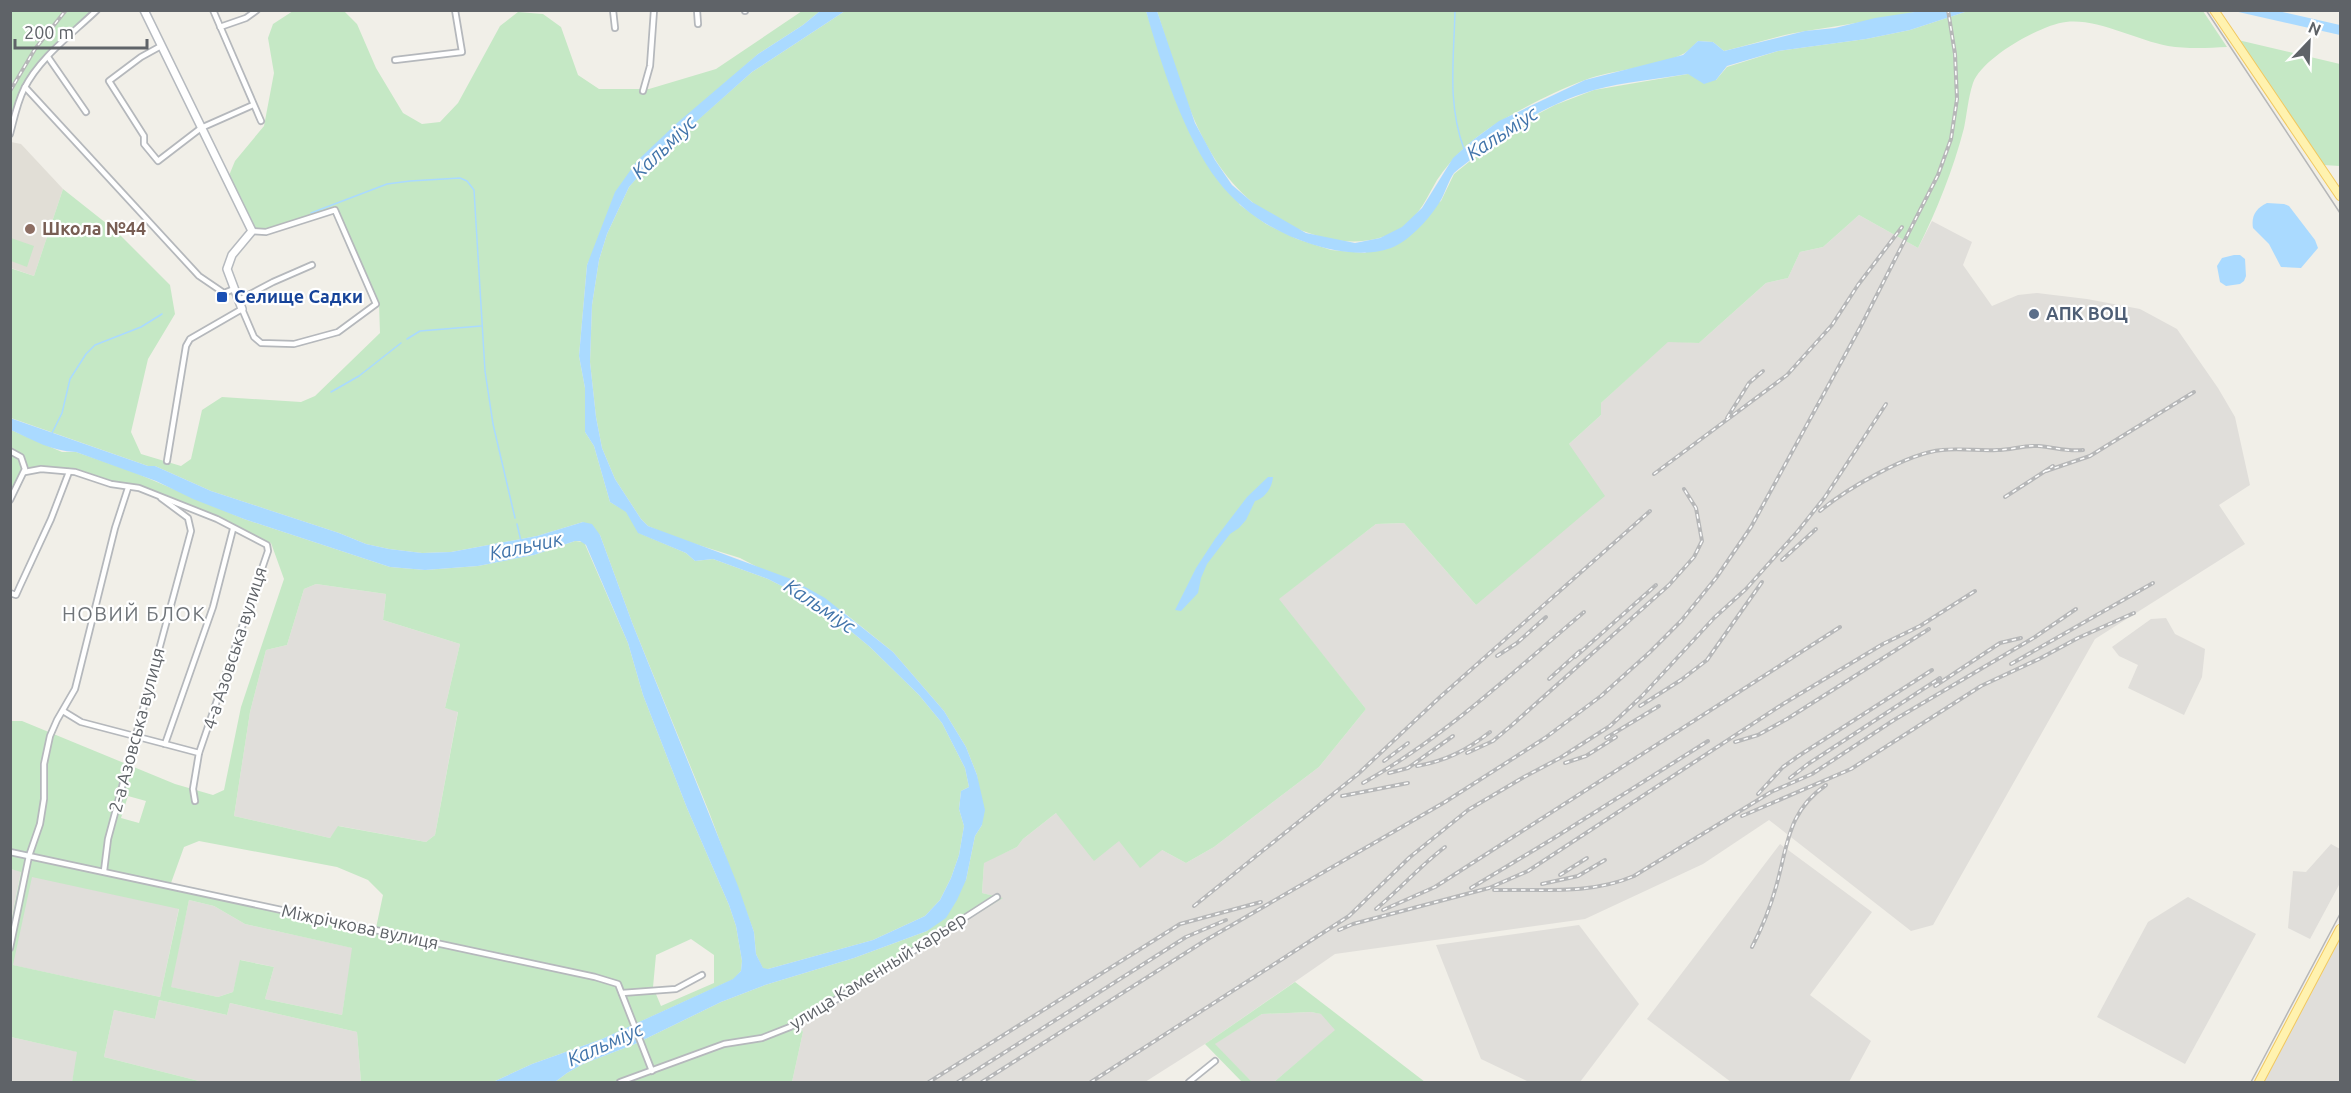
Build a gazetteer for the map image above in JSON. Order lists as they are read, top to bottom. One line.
{"streets":{"street":["4-а Азовська вулиця","2-а Азовська вулиця","Міжрічкова вулиця","улица Каменный карьер"]},"crossings":[["4-а Азовська вулиця","2-а Азовська вулиця"],["2-а Азовська вулиця","Міжрічкова вулиця"]],"districts":["НОВИЙ БЛОК"],"water":["Кальміус","Кальчик"],"places":{"other":["Школа №44","АПК ВОЦ"],"transit":["Селище Садки"]},"scale_bar":"200 m","north":"top right"}
